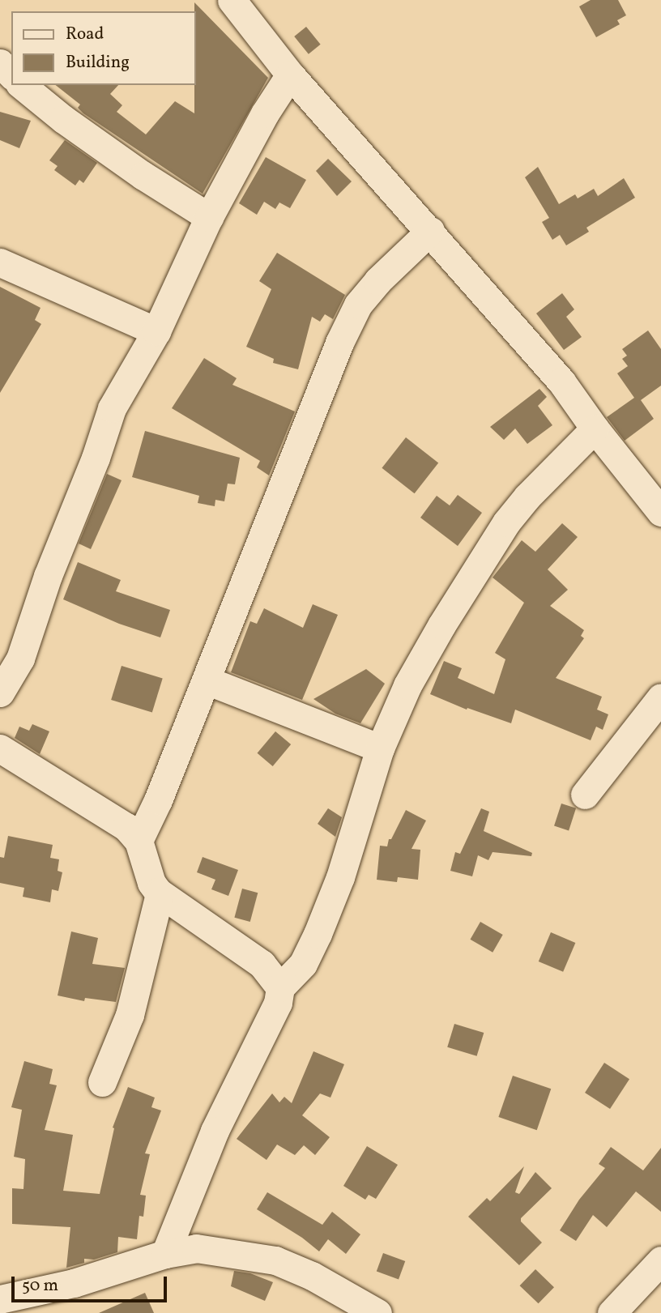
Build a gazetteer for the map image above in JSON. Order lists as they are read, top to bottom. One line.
{"legend":["Road","Building"],"scale_bar":"50 m"}
